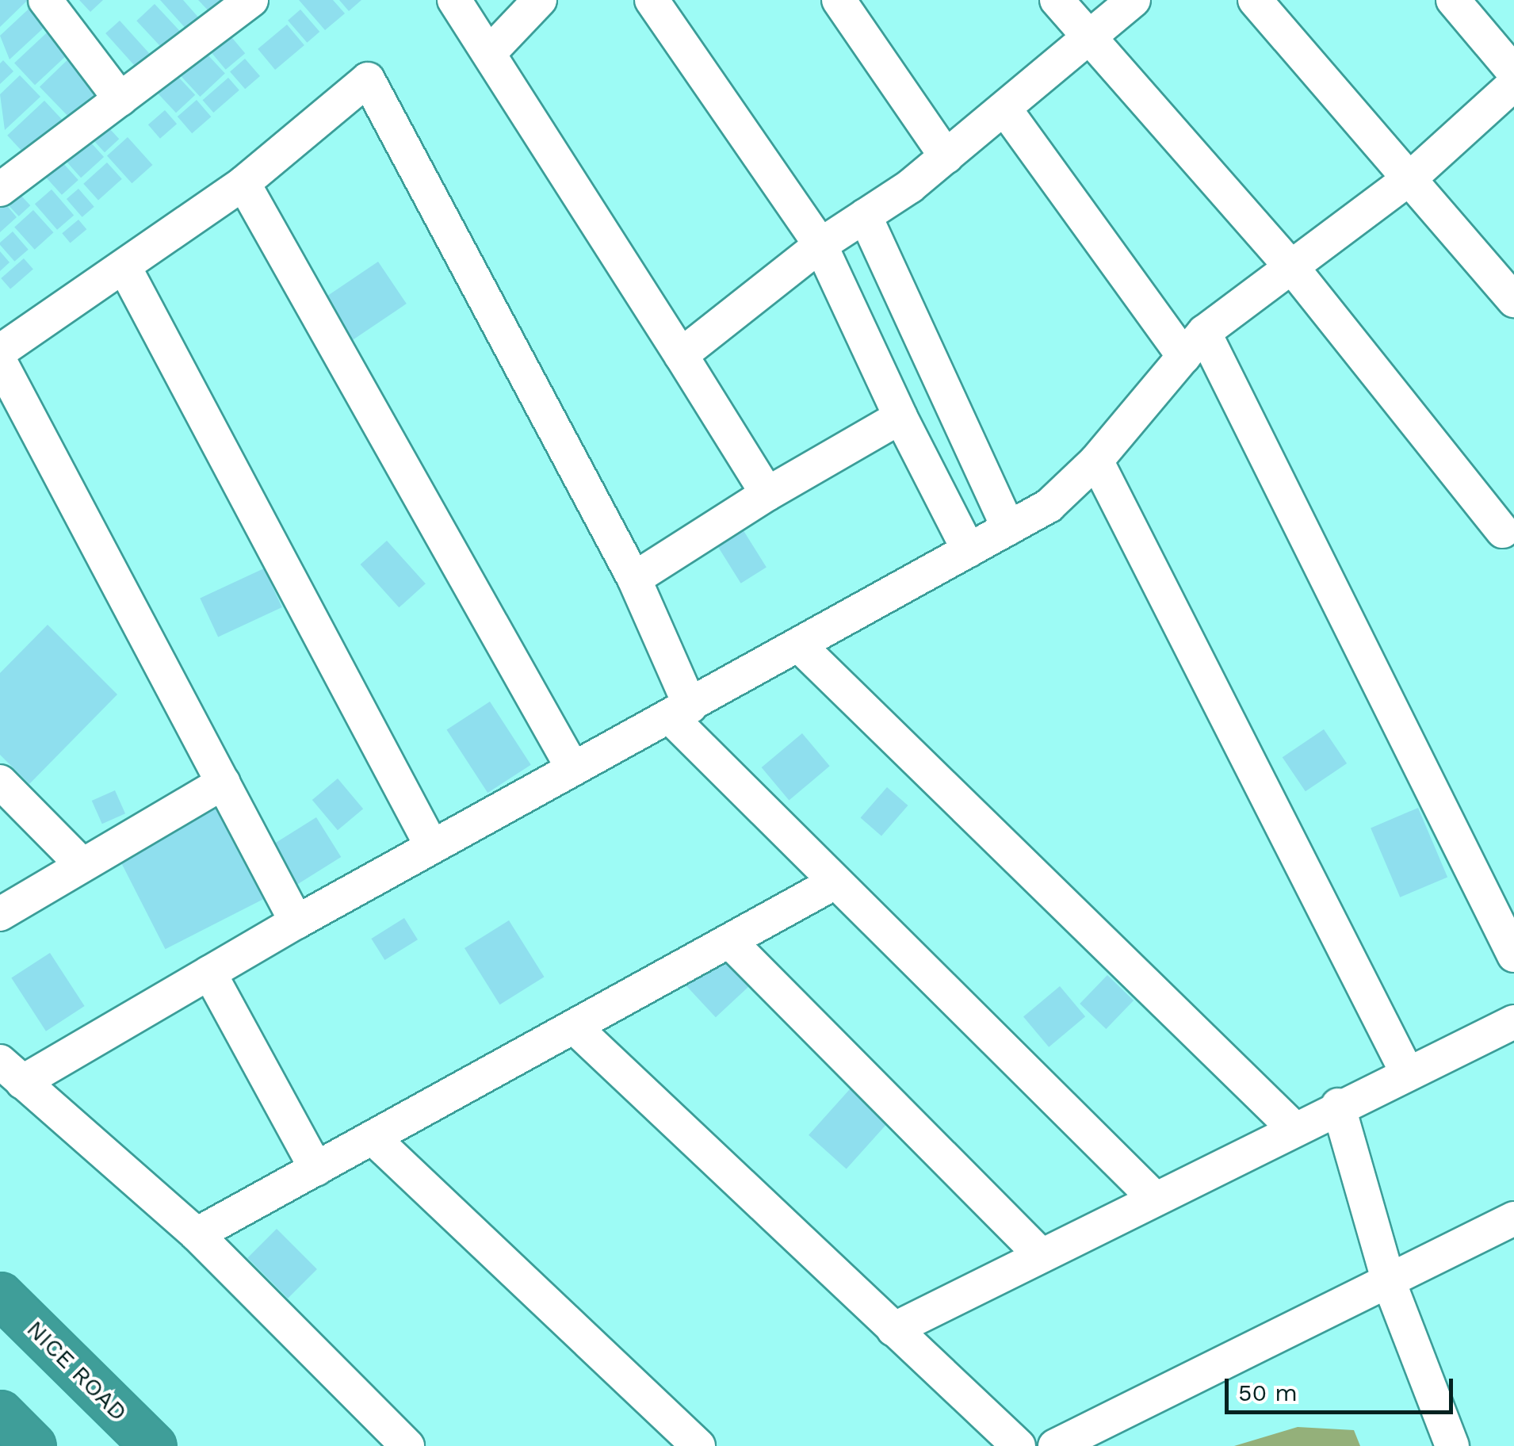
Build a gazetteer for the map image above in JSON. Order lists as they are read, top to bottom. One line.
{"streets":{"highway":["NICE ROAD"]},"scale_bar":"50 m"}
